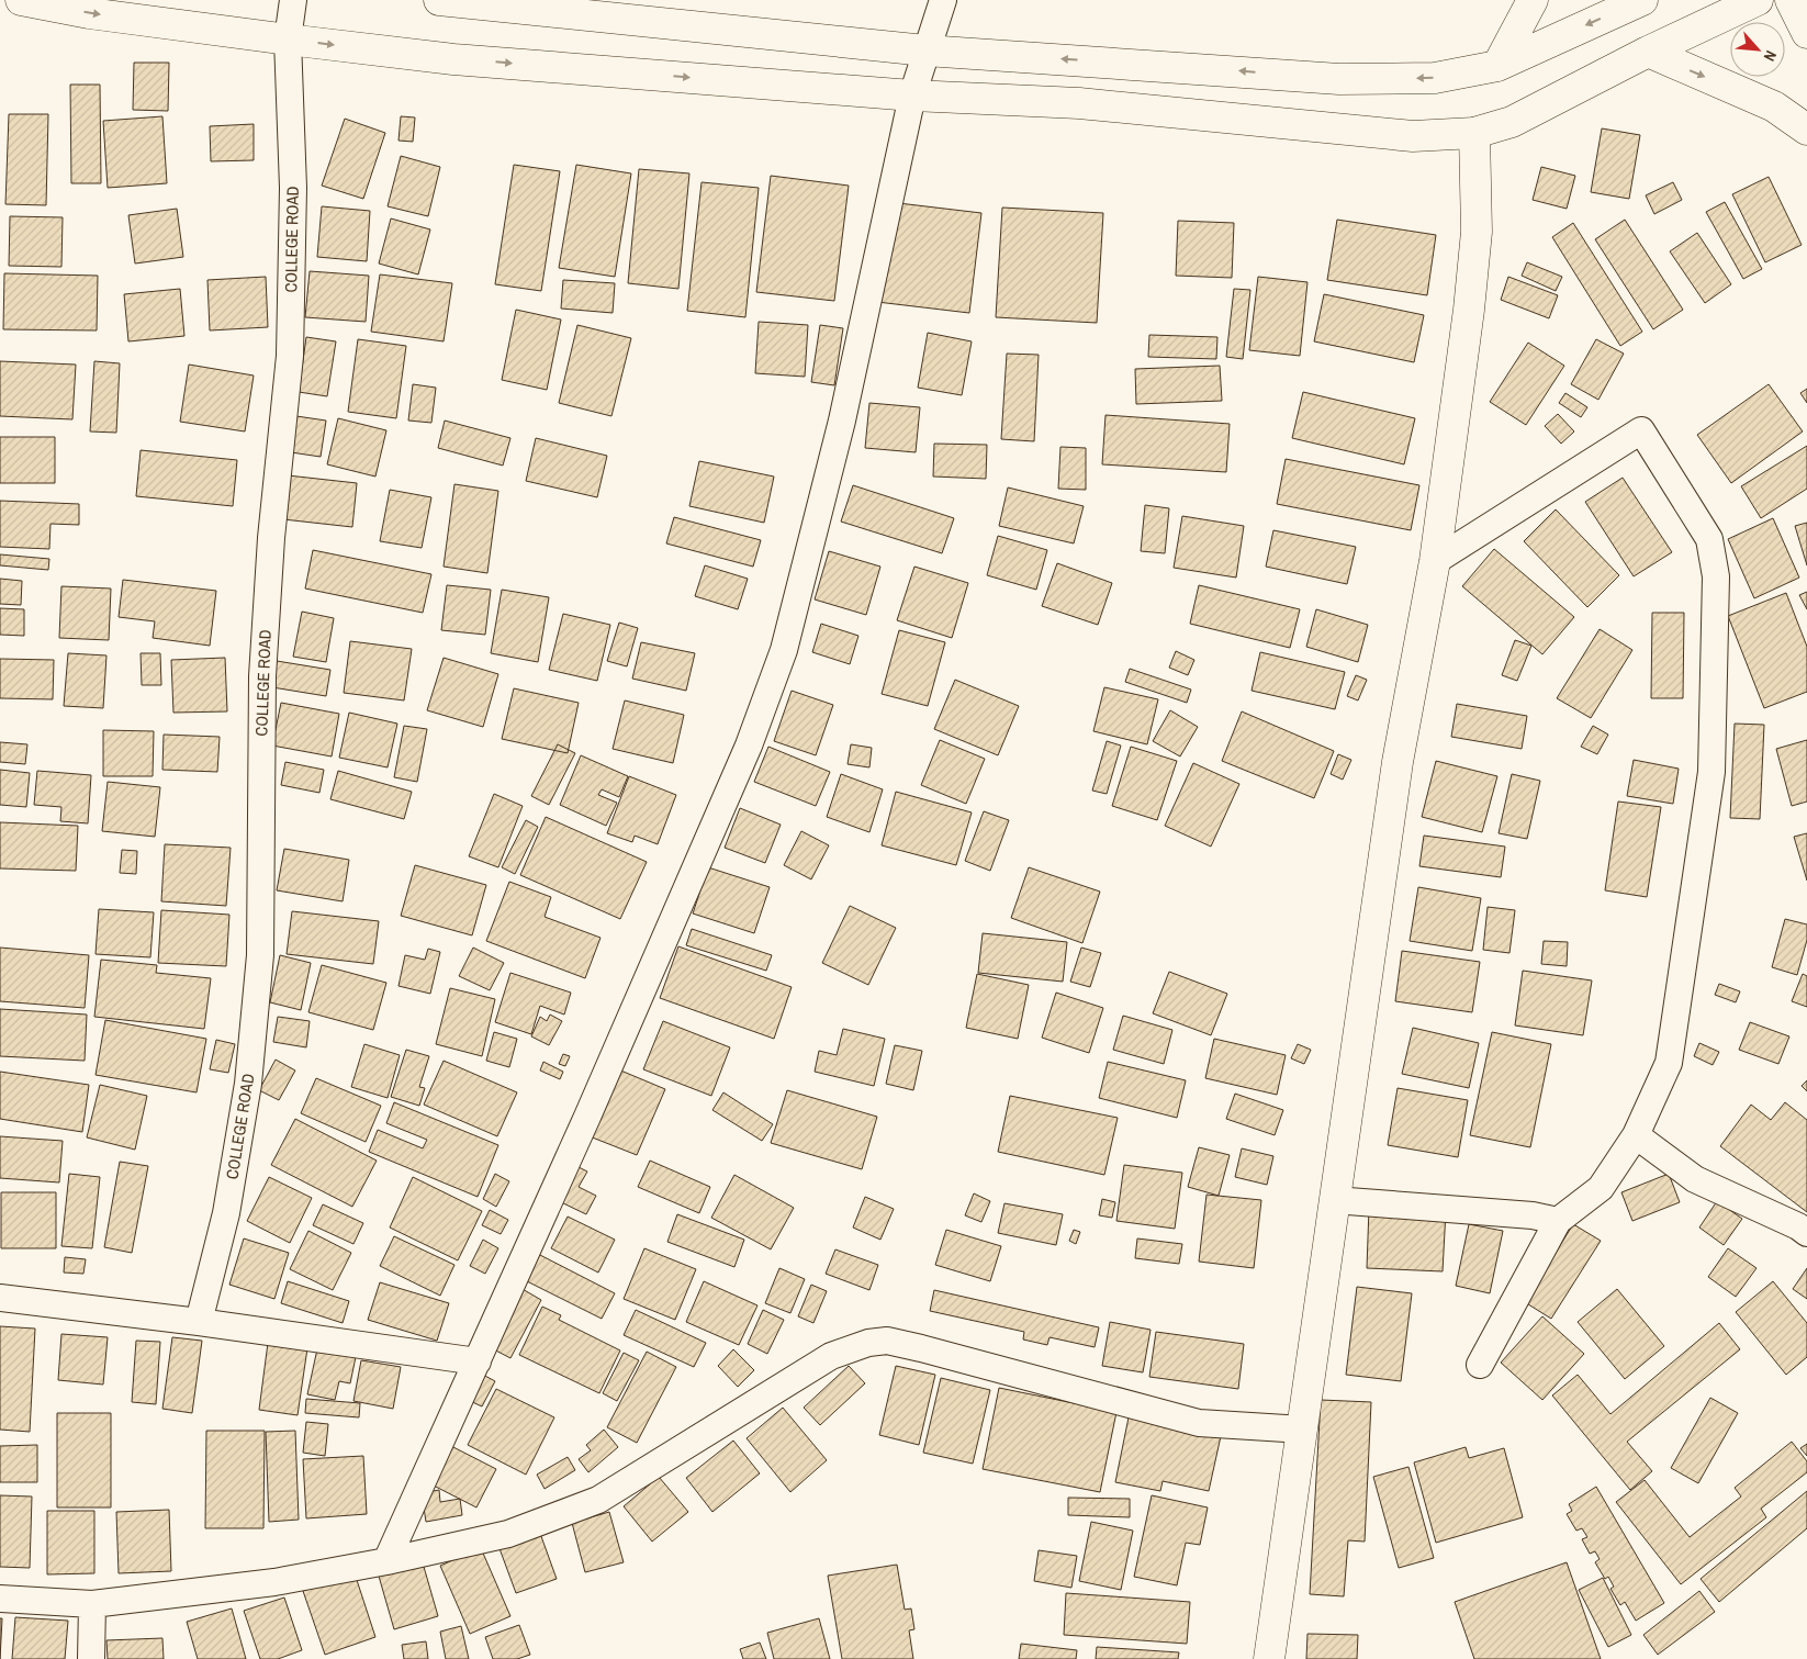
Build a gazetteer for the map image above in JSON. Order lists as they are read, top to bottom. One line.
{"streets":{"street":["COLLEGE ROAD"]},"north":"bottom right"}
